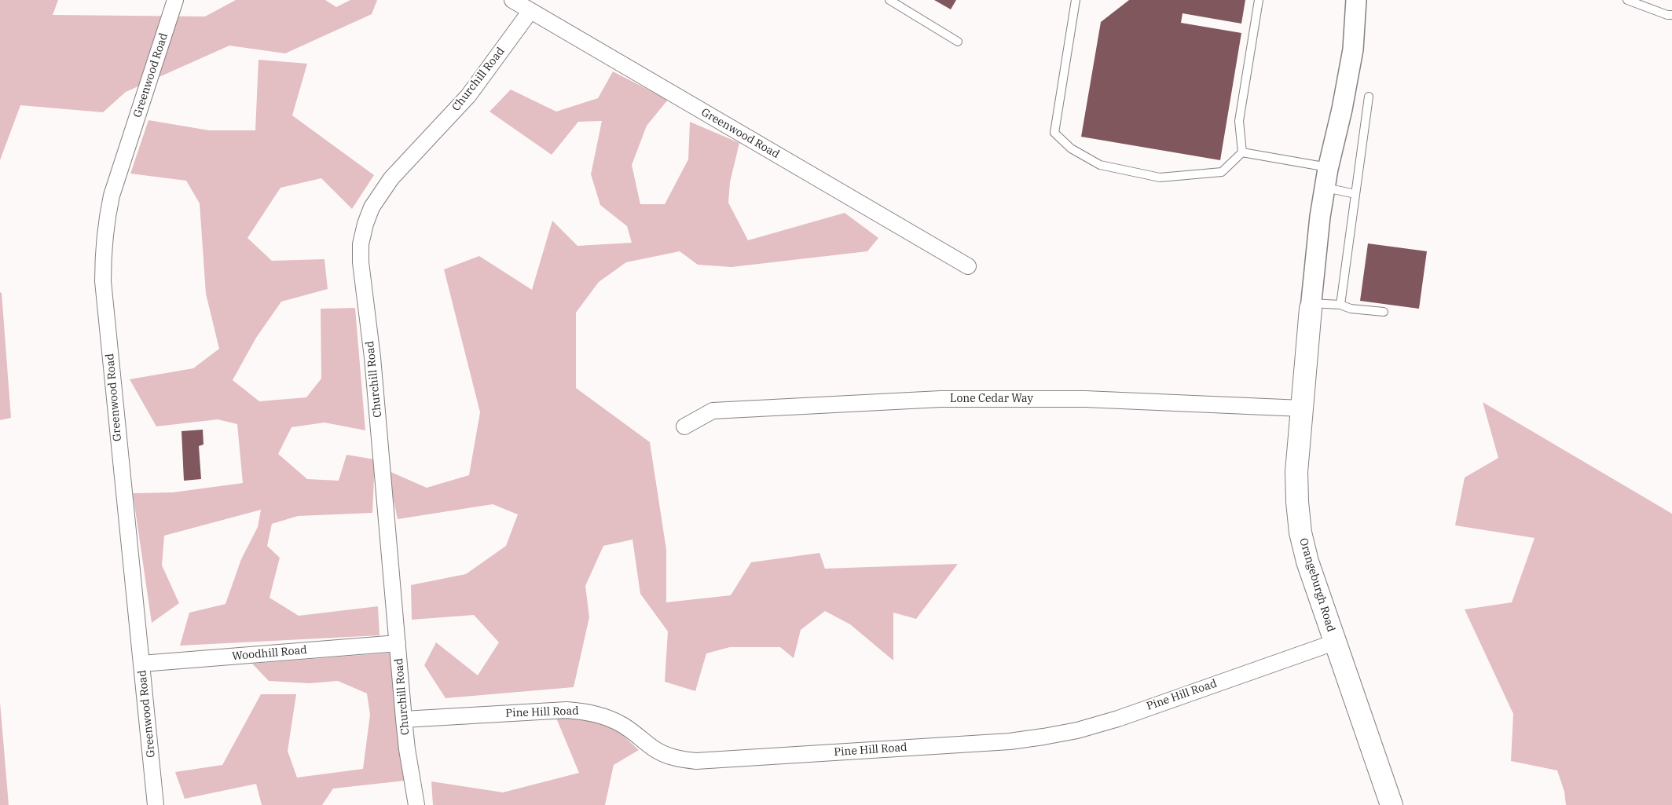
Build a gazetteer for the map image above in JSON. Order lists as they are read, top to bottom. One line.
{"streets":{"main road":["Orangeburgh Road"],"street":["Greenwood Road","Churchill Road","Lone Cedar Way","Woodhill Road","Pine Hill Road"]},"crossings":[["Greenwood Road","Churchill Road"],["Greenwood Road","Woodhill Road"],["Churchill Road","Woodhill Road"],["Churchill Road","Pine Hill Road"],["Lone Cedar Way","Orangeburgh Road"],["Orangeburgh Road","Pine Hill Road"]]}
